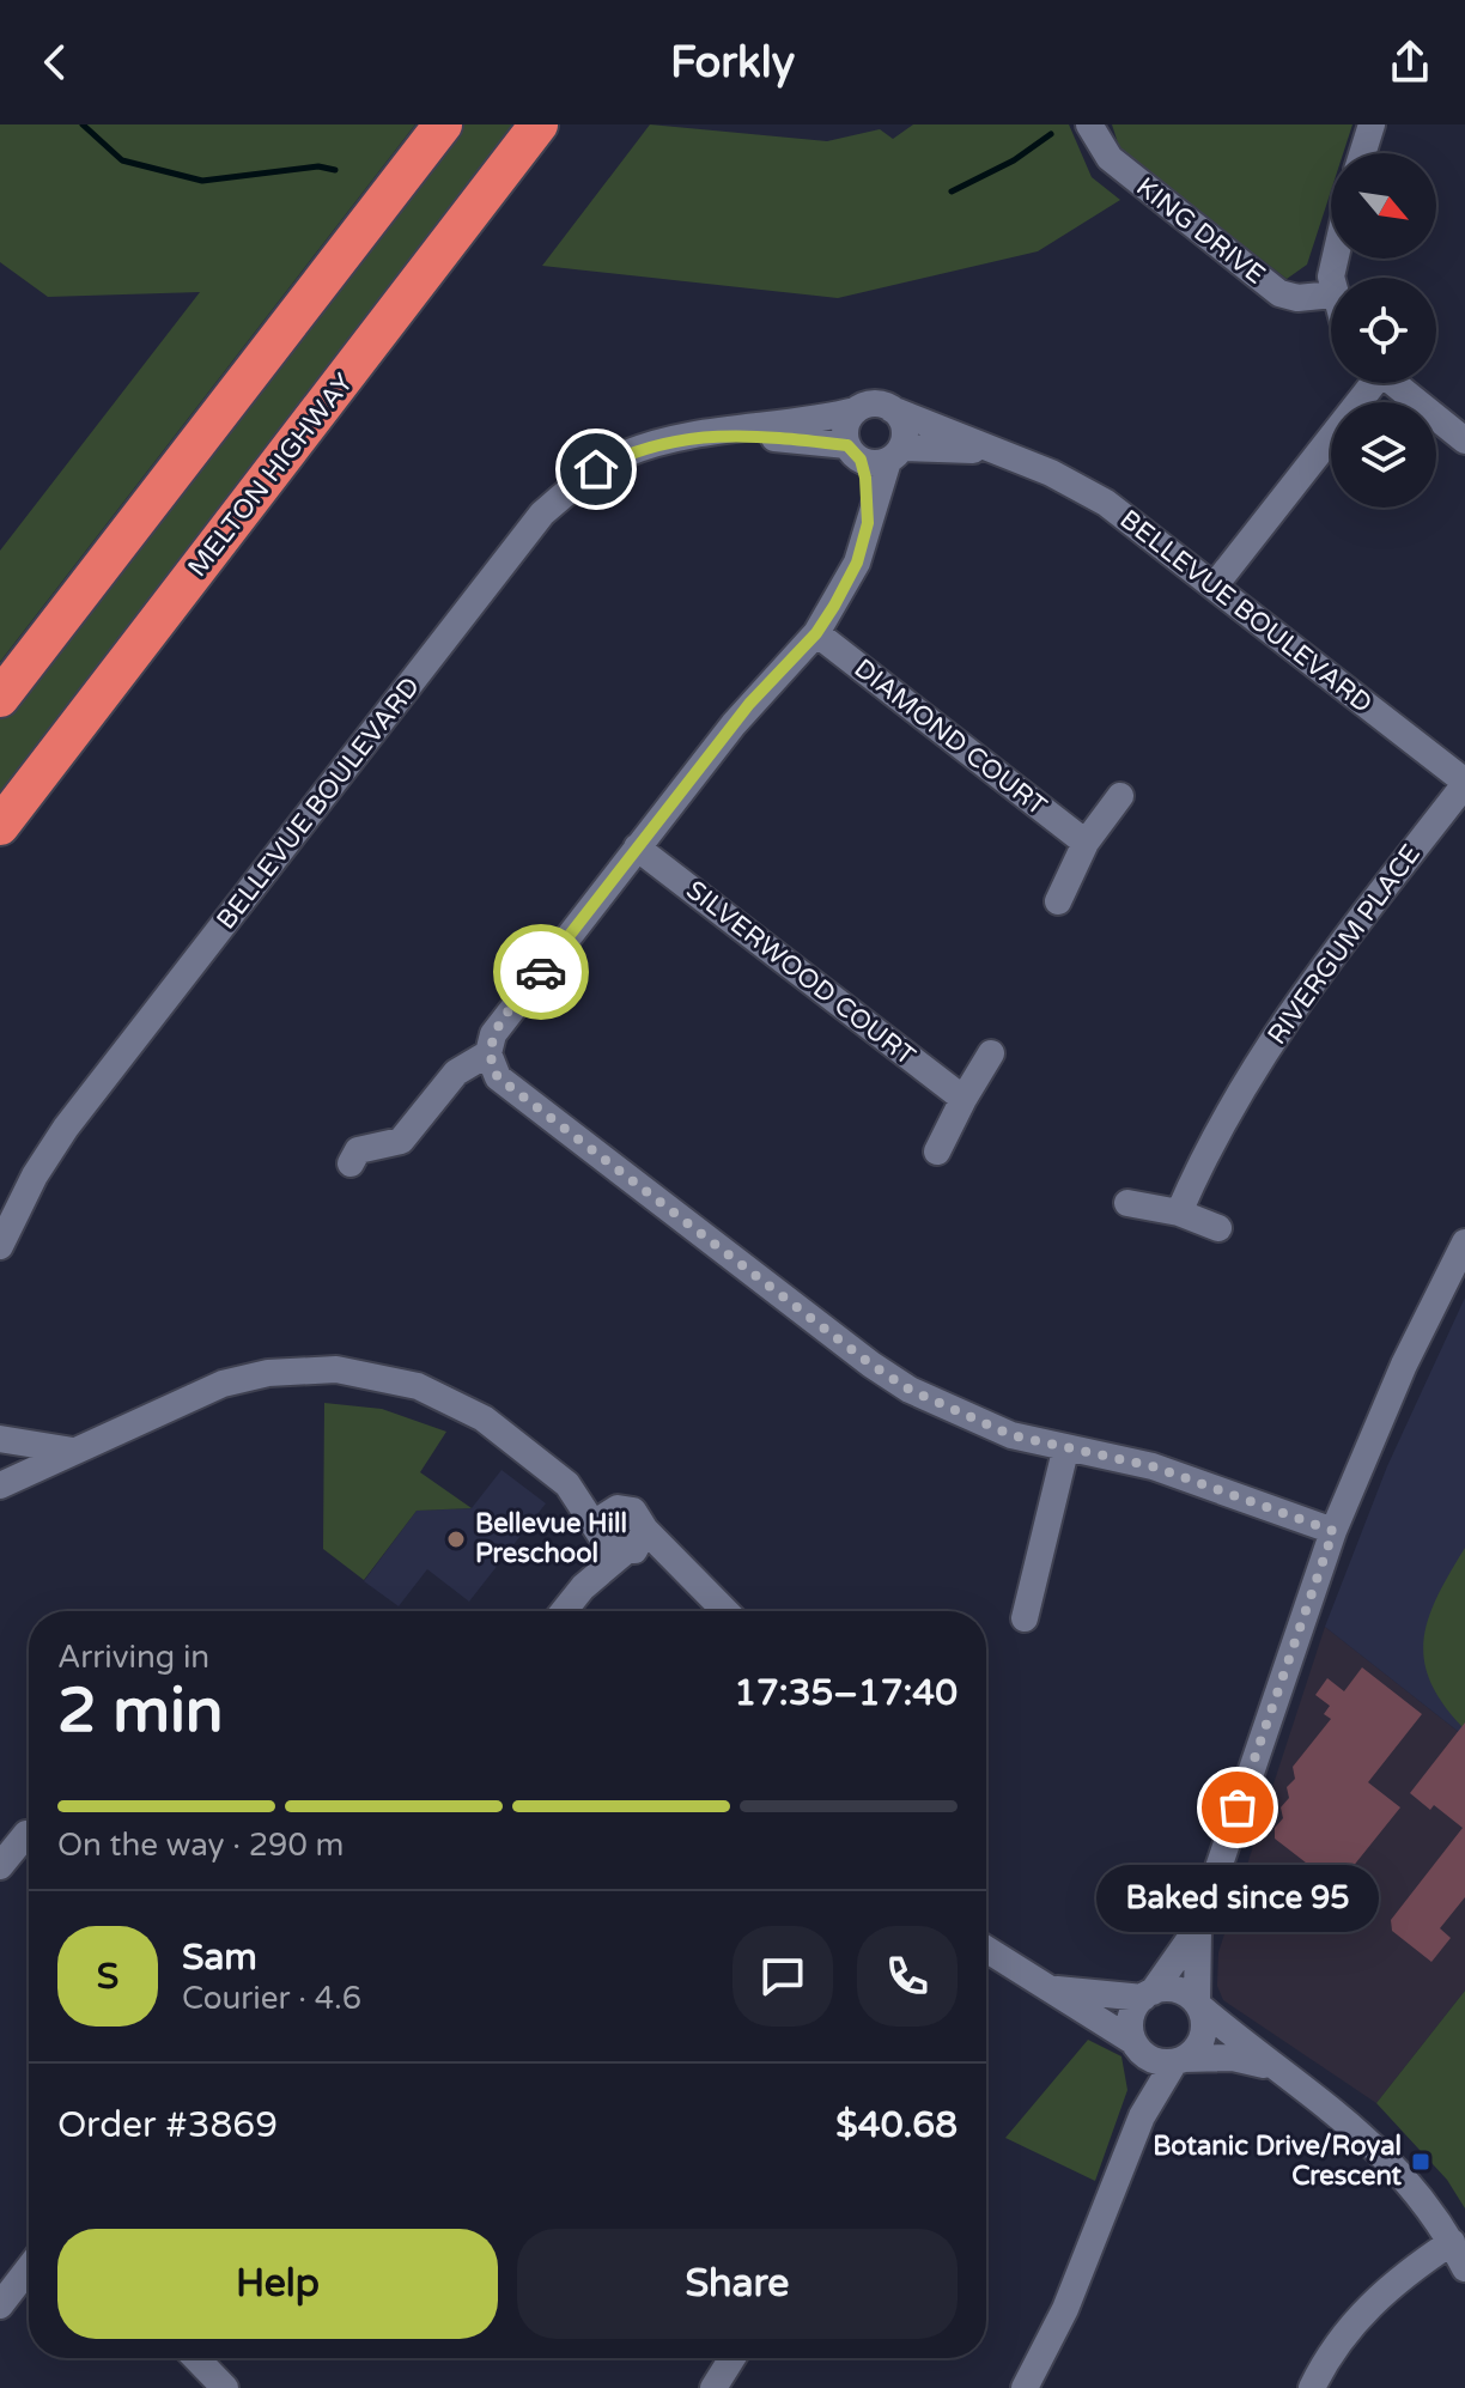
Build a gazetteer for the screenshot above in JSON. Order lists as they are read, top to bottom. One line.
{"streets":{"highway":["MELTON HIGHWAY"],"street":["KING DRIVE","BELLEVUE BOULEVARD","DIAMOND COURT","RIVERGUM PLACE","SILVERWOOD COURT"]},"crossings":[["BELLEVUE BOULEVARD","RIVERGUM PLACE"]],"places":{"other":["Bellevue Hill Preschool","Baked since 95"],"transit":["Botanic Drive/Royal Crescent"]},"north":"bottom right","page":{"header":"Forkly","heading":["2 min","Arriving in","17:35–17:40"],"panel":["Sam","Courier · 4.6","Order #3869","$40.68"],"bar":"On the way · 290 m","bubble":"Baked since 95","round":"S","buttons":["Help","Share"]}}
